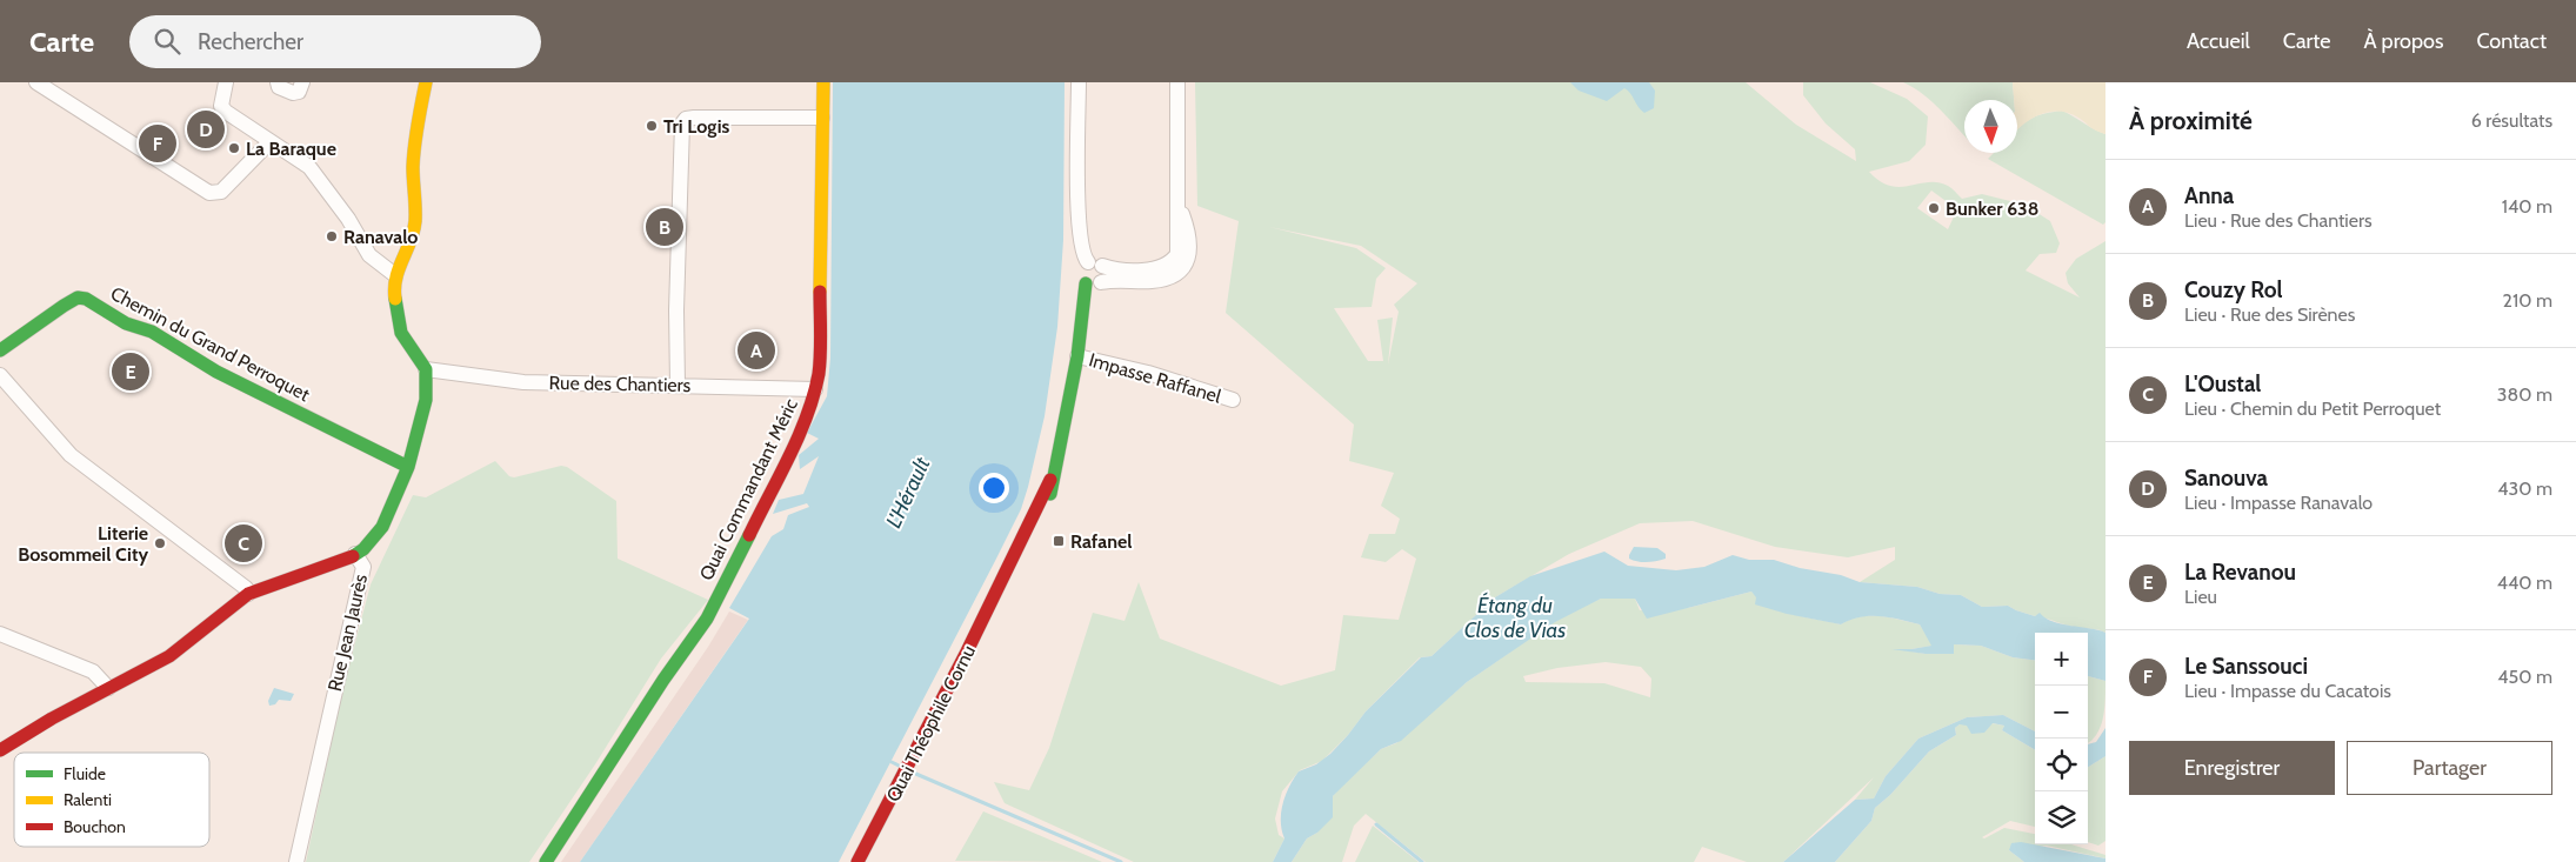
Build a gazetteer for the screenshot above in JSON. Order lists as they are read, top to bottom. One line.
{"streets":{"street":["Chemin du Grand Perroquet","Impasse Raffanel","Rue des Chantiers","Quai Commandant Méric","Rue Jean Jaurès","Quai Théophile Cornu"]},"crossings":[["Chemin du Grand Perroquet","Rue Jean Jaurès"],["Impasse Raffanel","Quai Théophile Cornu"],["Rue des Chantiers","Quai Commandant Méric"],["Rue des Chantiers","Rue Jean Jaurès"]],"water":["L'Hérault","Étang du Clos de Vias"],"places":{"other":["Tri Logis","La Baraque","Bunker 638","Ranavalo","Literie Bosommeil City"],"transit":["Rafanel"]},"legend":["Fluide","Ralenti","Bouchon"],"north":"bottom","page":{"header":"Carte","search":"Rechercher","nav":["Accueil","Carte","À propos","Contact"],"heading":["À proximité","6 résultats"],"pins":["D","F","B","A","E","C"],"list":[{"mark":"A","name":"Anna","note":"Lieu · Rue des Chantiers","value":"140 m"},{"mark":"B","name":"Couzy Rol","note":"Lieu · Rue des Sirènes","value":"210 m"},{"mark":"C","name":"L'Oustal","note":"Lieu · Chemin du Petit Perroquet","value":"380 m"},{"mark":"D","name":"Sanouva","note":"Lieu · Impasse Ranavalo","value":"430 m"},{"mark":"E","name":"La Revanou","note":"Lieu","value":"440 m"},{"mark":"F","name":"Le Sanssouci","note":"Lieu · Impasse du Cacatois","value":"450 m"}],"map_buttons":["+","−"],"buttons":["Enregistrer","Partager"]}}
